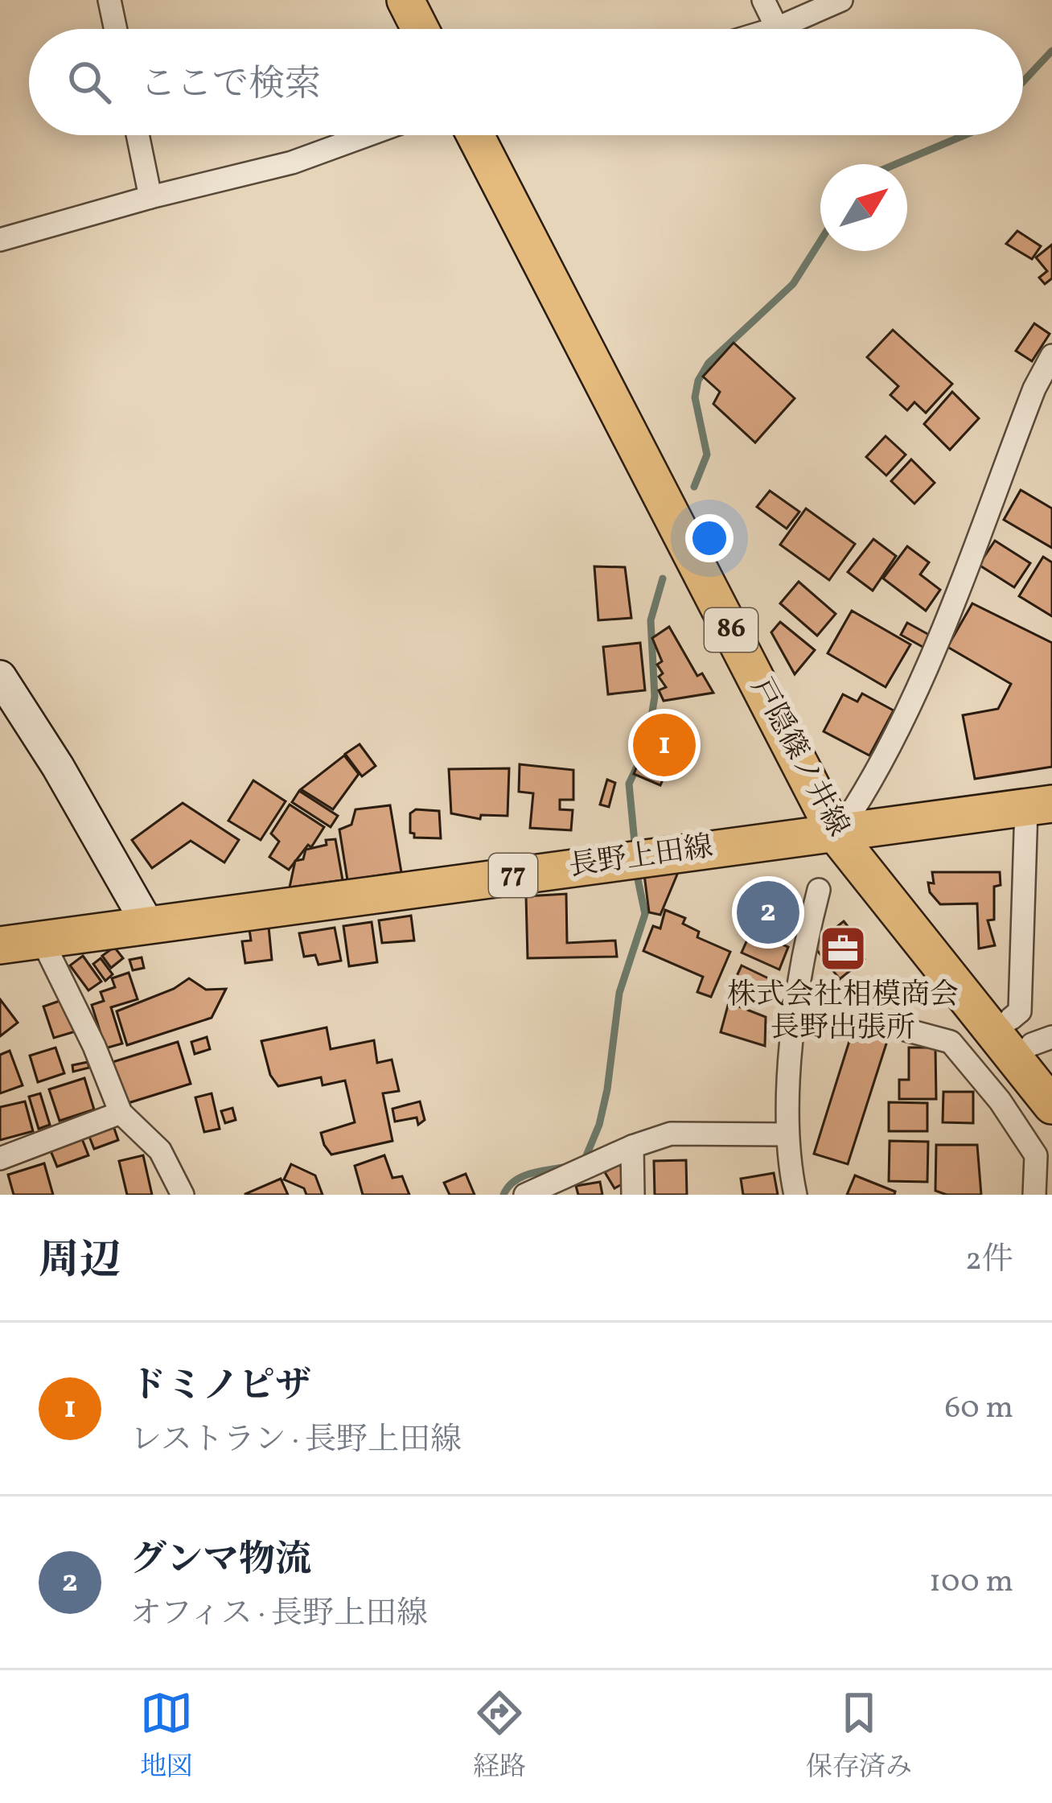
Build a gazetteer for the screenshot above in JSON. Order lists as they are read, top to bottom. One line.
{"streets":{"main road":["86","戸隠篠ノ井線","長野上田線","77"]},"crossings":[["戸隠篠ノ井線","長野上田線"]],"places":{"office":["株式会社相模商会 長野出張所"]},"north":"top right","page":{"search":"ここで検索","pins":["1","2"],"heading":["周辺","2件"],"list":[{"mark":"1","name":"ドミノピザ","note":"レストラン · 長野上田線","value":"60 m"},{"mark":"2","name":"グンマ物流","note":"オフィス · 長野上田線","value":"100 m"}],"nav":["地図","経路","保存済み"]}}
